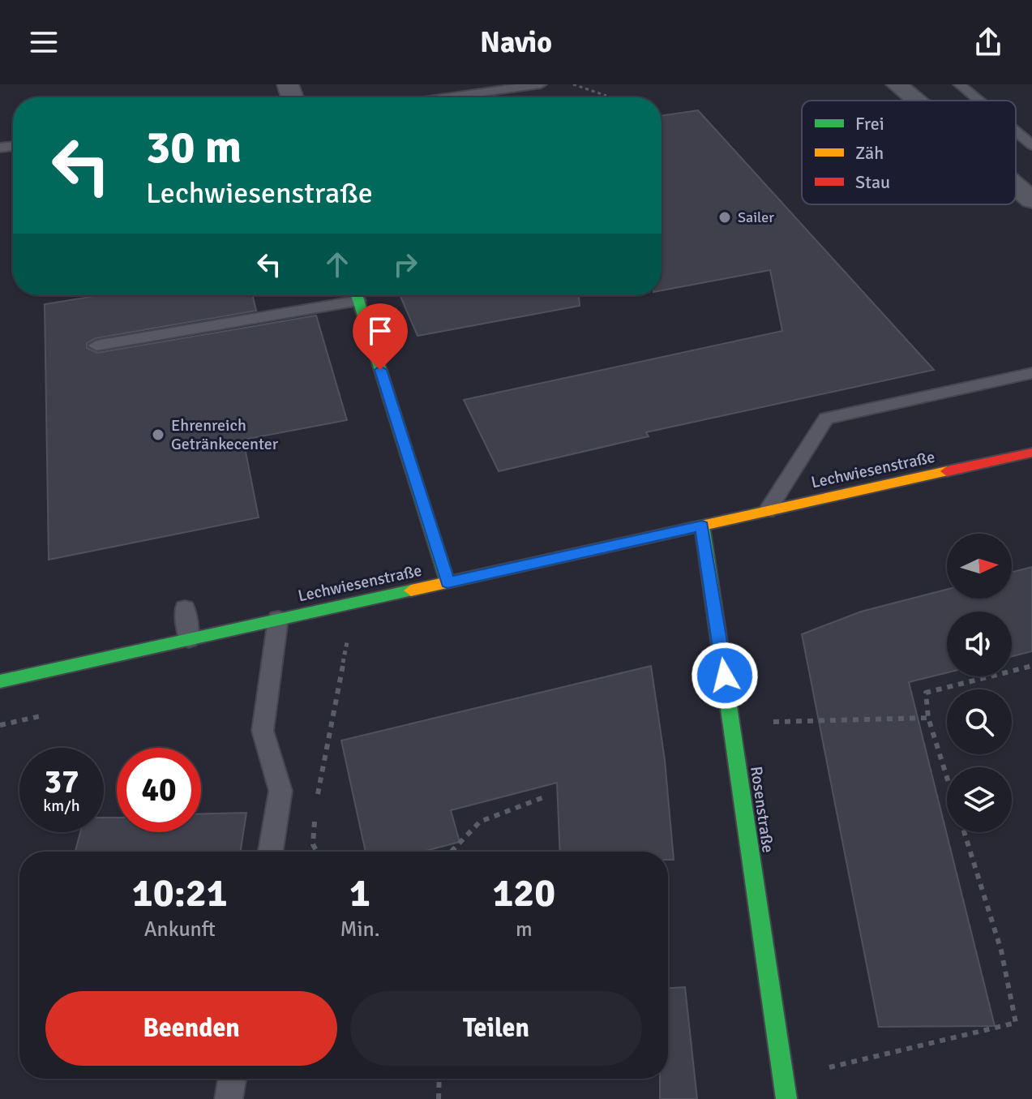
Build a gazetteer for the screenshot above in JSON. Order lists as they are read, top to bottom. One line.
{"streets":{"street":["Lechwiesenstraße","Rosenstraße"]},"crossings":[["Lechwiesenstraße","Rosenstraße"]],"places":["Sailer","Ehrenreich Getränkecenter"],"legend":["Frei","Zäh","Stau"],"north":"right","page":{"header":"Navio","turn":["30 m","Lechwiesenstraße"],"speed":"37 km/h","limit":"40","eta":["10:21","Ankunft","1","Min.","120","m"],"buttons":["Beenden","Teilen"]}}
